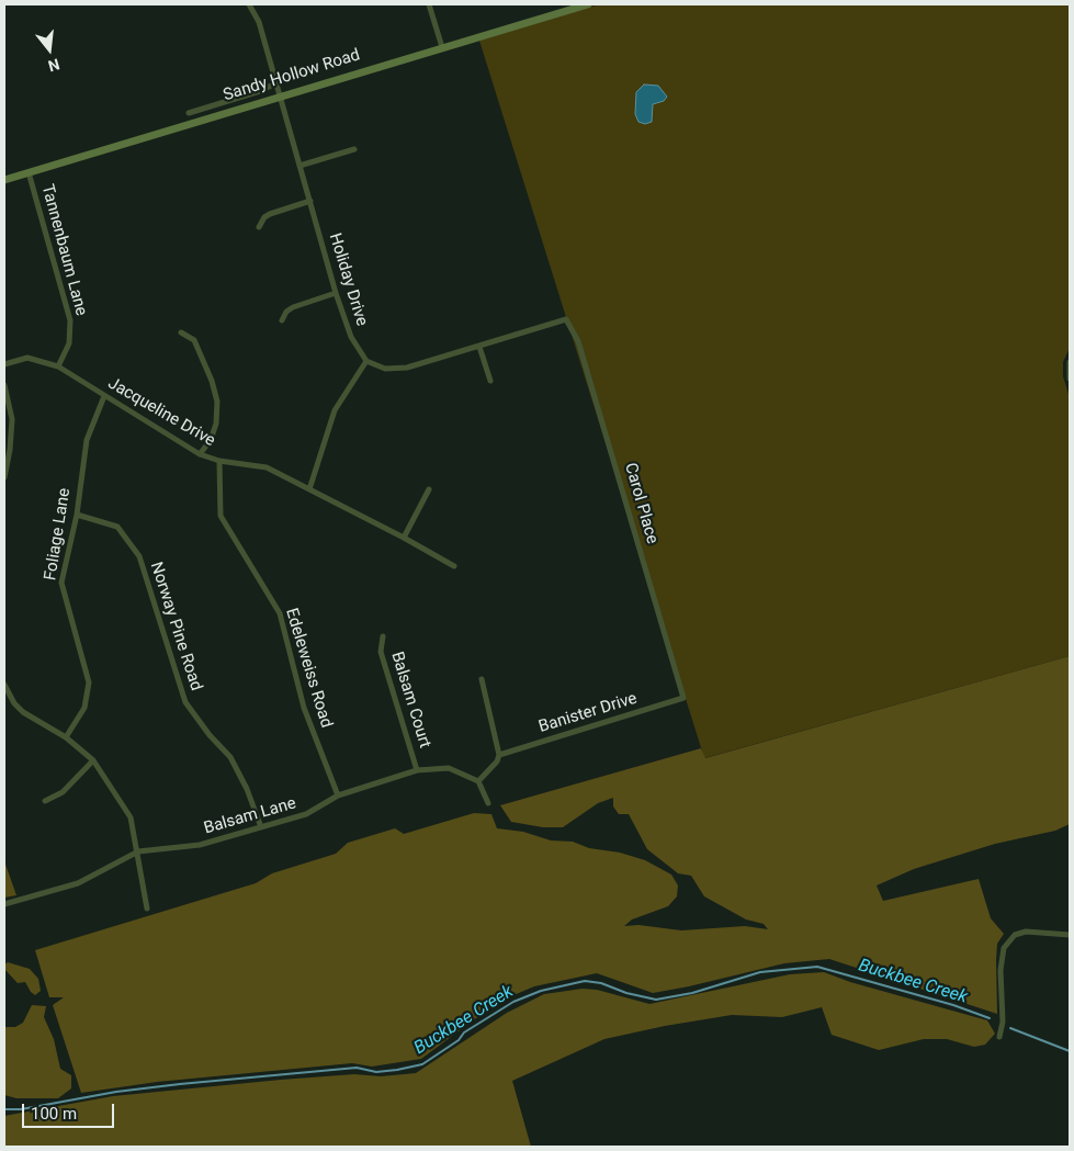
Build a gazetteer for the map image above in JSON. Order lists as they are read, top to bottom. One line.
{"streets":{"street":["Sandy Hollow Road","Tannenbaum Lane","Holiday Drive","Jacqueline Drive","Carol Place","Foliage Lane","Norway Pine Road","Edeleweiss Road","Balsam Court","Banister Drive","Balsam Lane"]},"crossings":[["Sandy Hollow Road","Tannenbaum Lane"],["Sandy Hollow Road","Holiday Drive"],["Tannenbaum Lane","Jacqueline Drive"],["Jacqueline Drive","Foliage Lane"],["Jacqueline Drive","Edeleweiss Road"],["Carol Place","Banister Drive"],["Foliage Lane","Norway Pine Road"],["Norway Pine Road","Balsam Lane"],["Edeleweiss Road","Balsam Lane"],["Balsam Court","Balsam Lane"]],"water":["Buckbee Creek"],"scale_bar":"100 m","north":"bottom"}
